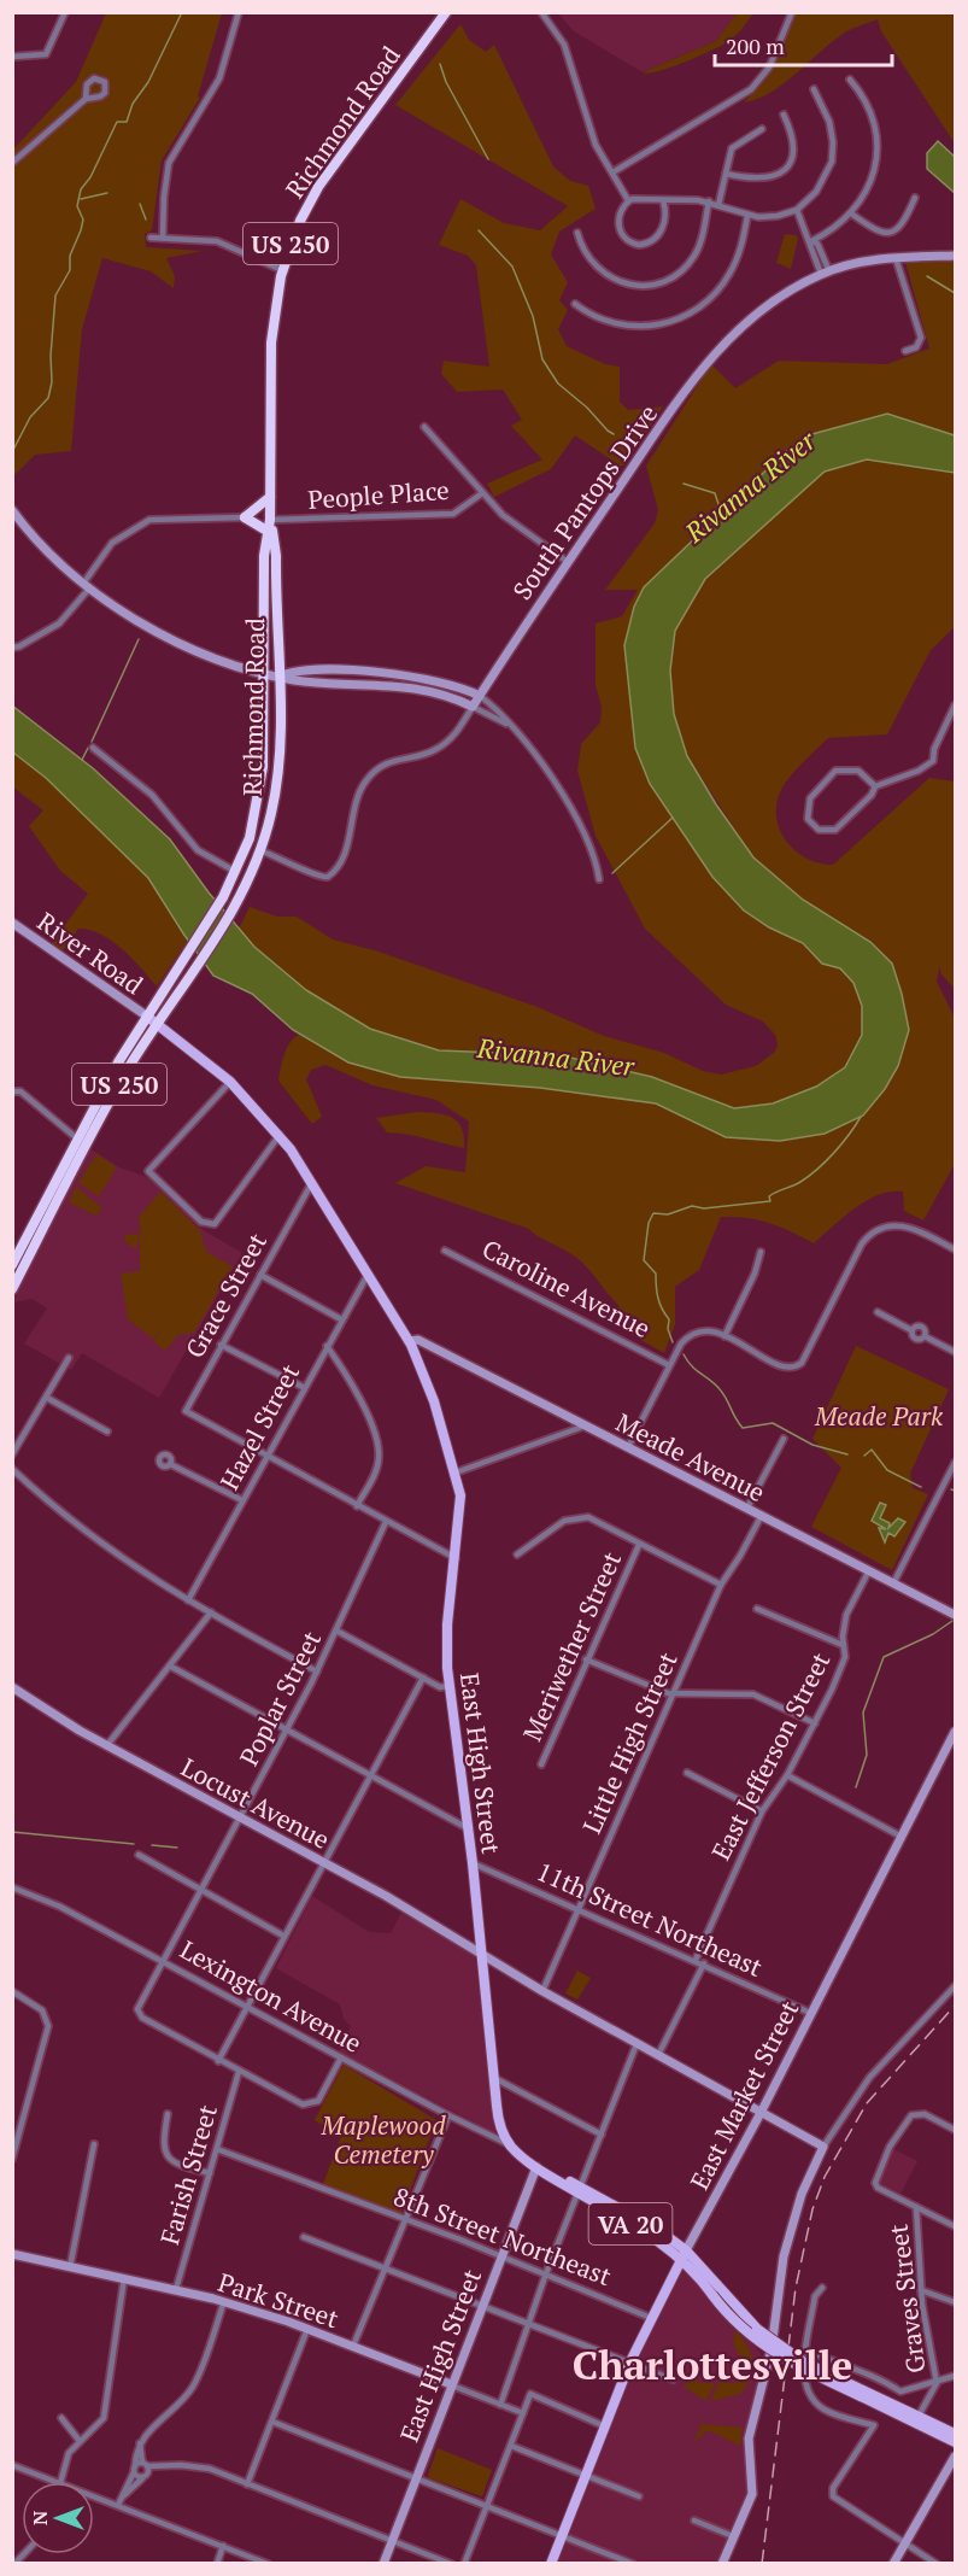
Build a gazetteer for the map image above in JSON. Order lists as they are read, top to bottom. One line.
{"streets":{"highway":["Richmond Road","US 250"],"main road":["East High Street","East Market Street","VA 20"],"street":["People Place","South Pantops Drive","River Road","Caroline Avenue","Grace Street","Hazel Street","Meade Avenue","Meriwether Street","Poplar Street","Little High Street","East Jefferson Street","Locust Avenue","11th Street Northeast","Lexington Avenue","Farish Street","8th Street Northeast","Graves Street","Park Street"]},"crossings":[["Richmond Road","US 250"],["Richmond Road","People Place"],["Richmond Road","South Pantops Drive"],["US 250","South Pantops Drive"],["US 250","River Road"],["US 250","East High Street"],["River Road","East High Street"],["Grace Street","Hazel Street"],["Grace Street","East High Street"],["Hazel Street","East High Street"],["Meade Avenue","Little High Street"],["Meade Avenue","East Jefferson Street"],["Meade Avenue","East High Street"],["Poplar Street","Locust Avenue"],["Poplar Street","Lexington Avenue"],["Little High Street","Locust Avenue"],["Little High Street","11th Street Northeast"],["East Jefferson Street","11th Street Northeast"],["East High Street","Locust Avenue"],["East High Street","11th Street Northeast"],["East High Street","Lexington Avenue"],["East High Street","VA 20"],["East High Street","8th Street Northeast"],["East High Street","Park Street"],["Locust Avenue","East Market Street"],["11th Street Northeast","East Market Street"],["East Market Street","VA 20"],["East Market Street","8th Street Northeast"],["Farish Street","8th Street Northeast"],["Farish Street","Park Street"],["VA 20","Graves Street"]],"districts":["Charlottesville"],"water":["Rivanna River"],"parks":["Meade Park","Maplewood Cemetery"],"scale_bar":"200 m","north":"left"}
